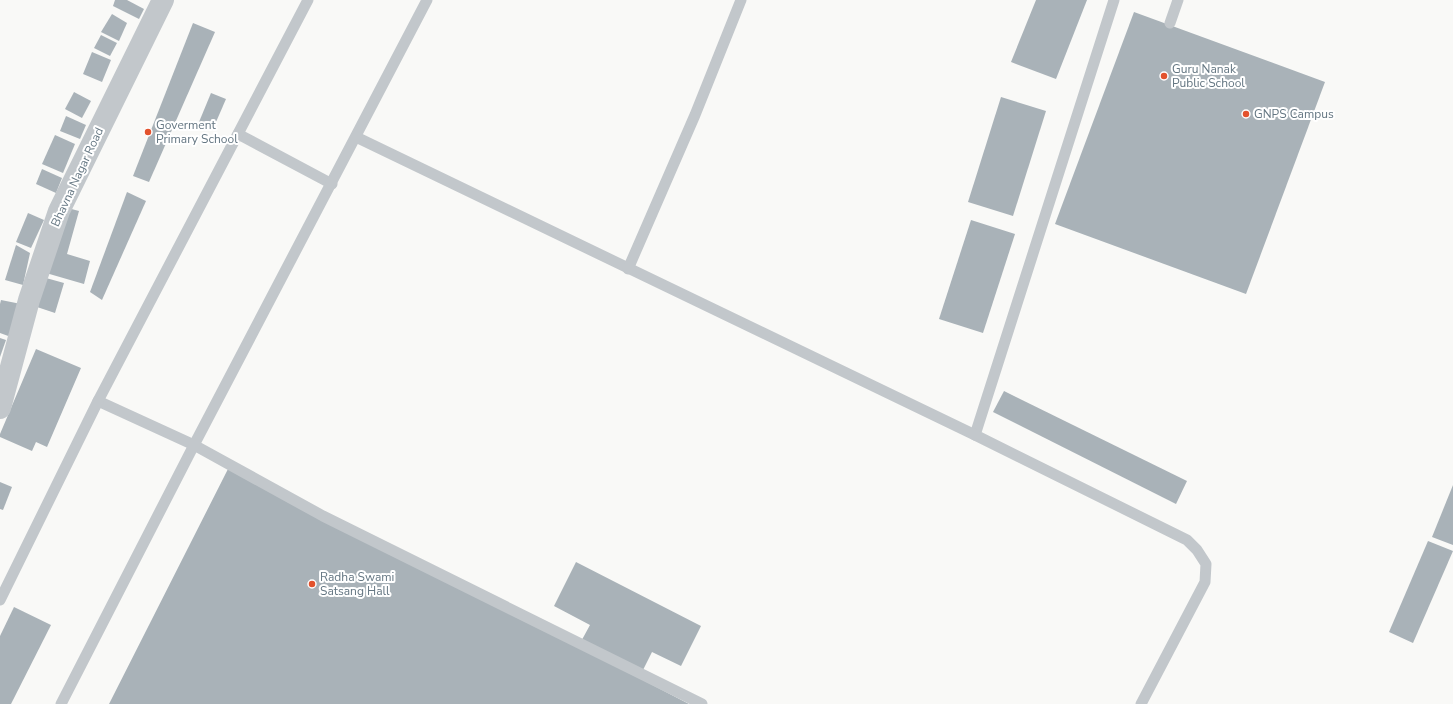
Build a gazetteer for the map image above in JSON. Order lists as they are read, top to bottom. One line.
{"streets":{"street":["Bhavna Nagar Road"]},"places":["Guru Nanak Public School","GNPS Campus","Goverment Primary School","Radha Swami Satsang Hall"]}
